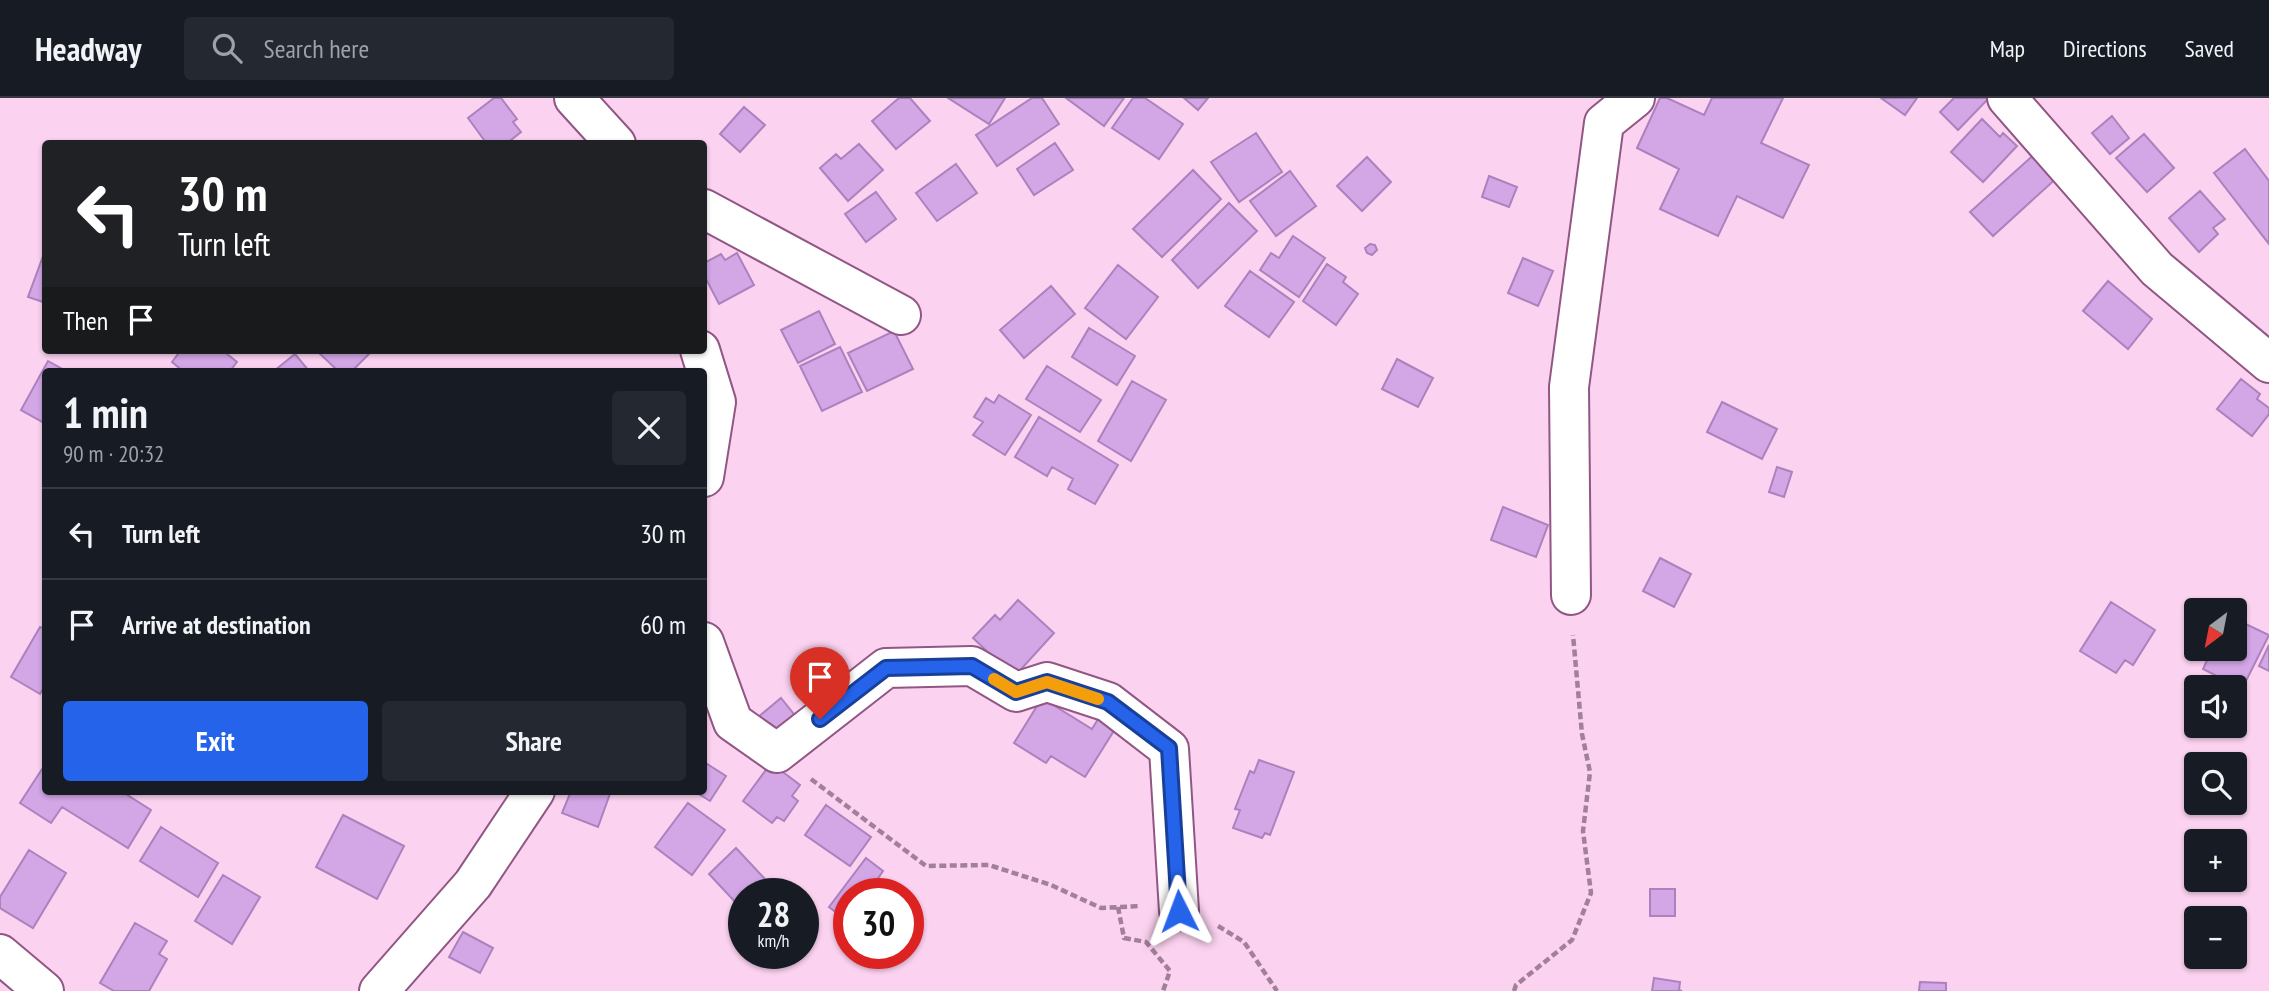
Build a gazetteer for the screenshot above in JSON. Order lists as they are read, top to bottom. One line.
{"north":"bottom left","page":{"header":"Headway","search":"Search here","nav":["Map","Directions","Saved"],"turn":["30 m","Turn left"],"then":"Then","heading":["1 min","90 m · 20:32"],"list":[{"name":"Turn left","value":"30 m"},{"name":"Arrive at destination","value":"60 m"}],"map_buttons":["+","−"],"buttons":["Exit","Share"],"speed":"28 km/h","limit":"30"}}
